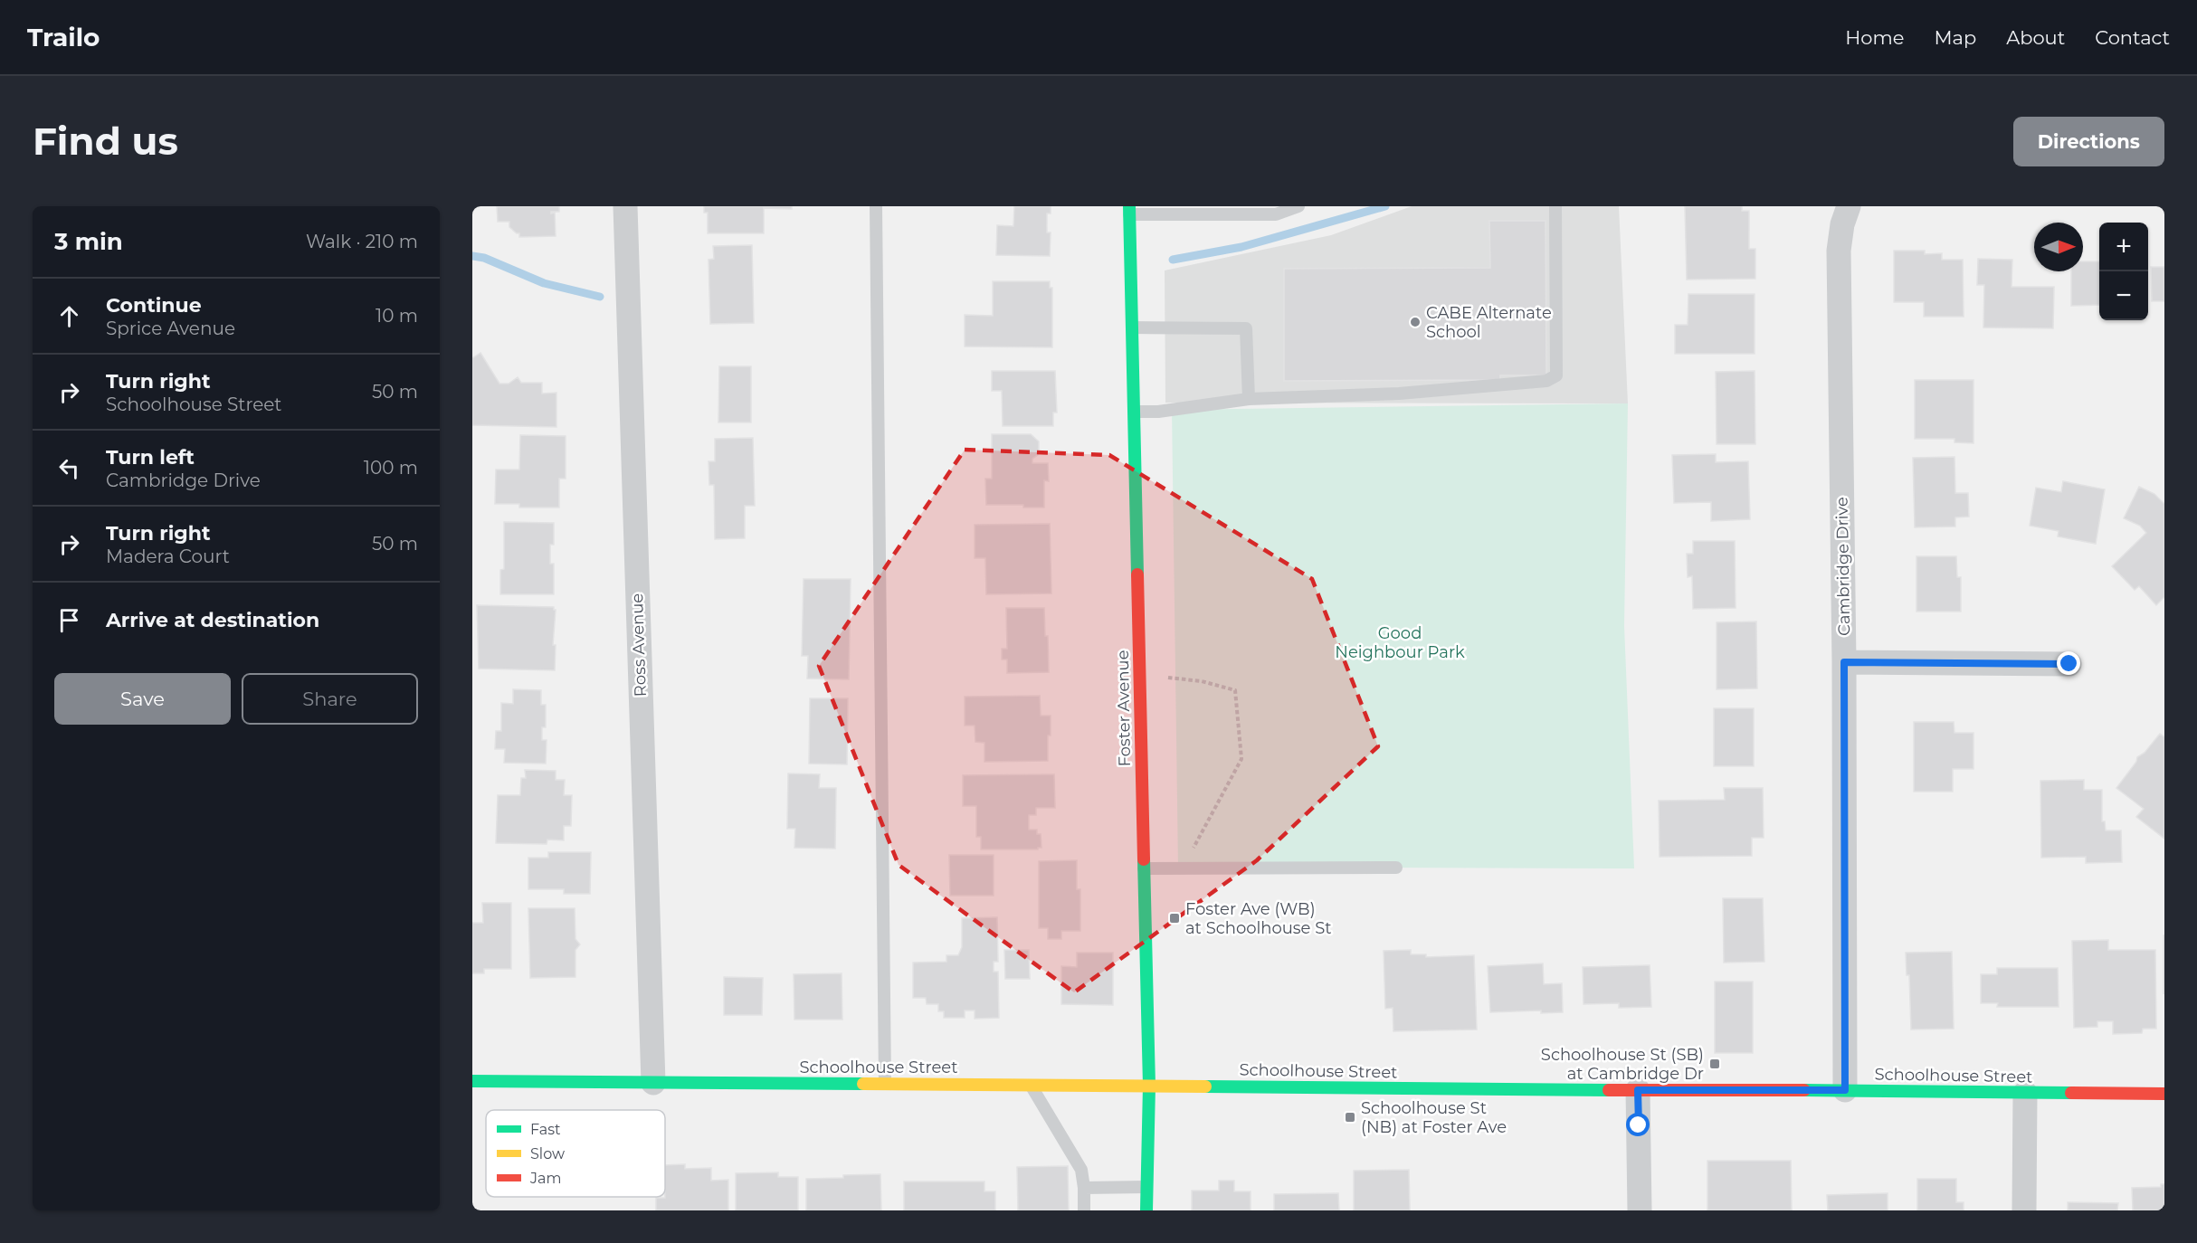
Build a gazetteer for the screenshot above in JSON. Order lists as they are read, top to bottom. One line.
{"streets":{"street":["Cambridge Drive","Ross Avenue","Foster Avenue","Schoolhouse Street"]},"crossings":[["Cambridge Drive","Schoolhouse Street"],["Ross Avenue","Schoolhouse Street"],["Foster Avenue","Schoolhouse Street"]],"parks":["Good Neighbour Park"],"places":{"other":["CABE Alternate School"],"transit":["Foster Ave (WB) at Schoolhouse St","Schoolhouse St (SB) at Cambridge Dr","Schoolhouse St (NB) at Foster Ave"]},"legend":["Fast","Slow","Jam"],"north":"right","page":{"header":"Trailo","nav":["Home","Map","About","Contact"],"buttons":["Directions",["Save","Share"]],"title":"Find us","heading":["3 min","Walk · 210 m"],"map_buttons":["+","−"],"list":[["Continue","Sprice Avenue","10 m"],["Turn right","Schoolhouse Street","50 m"],["Turn left","Cambridge Drive","100 m"],["Turn right","Madera Court","50 m"],"Arrive at destination"]}}
